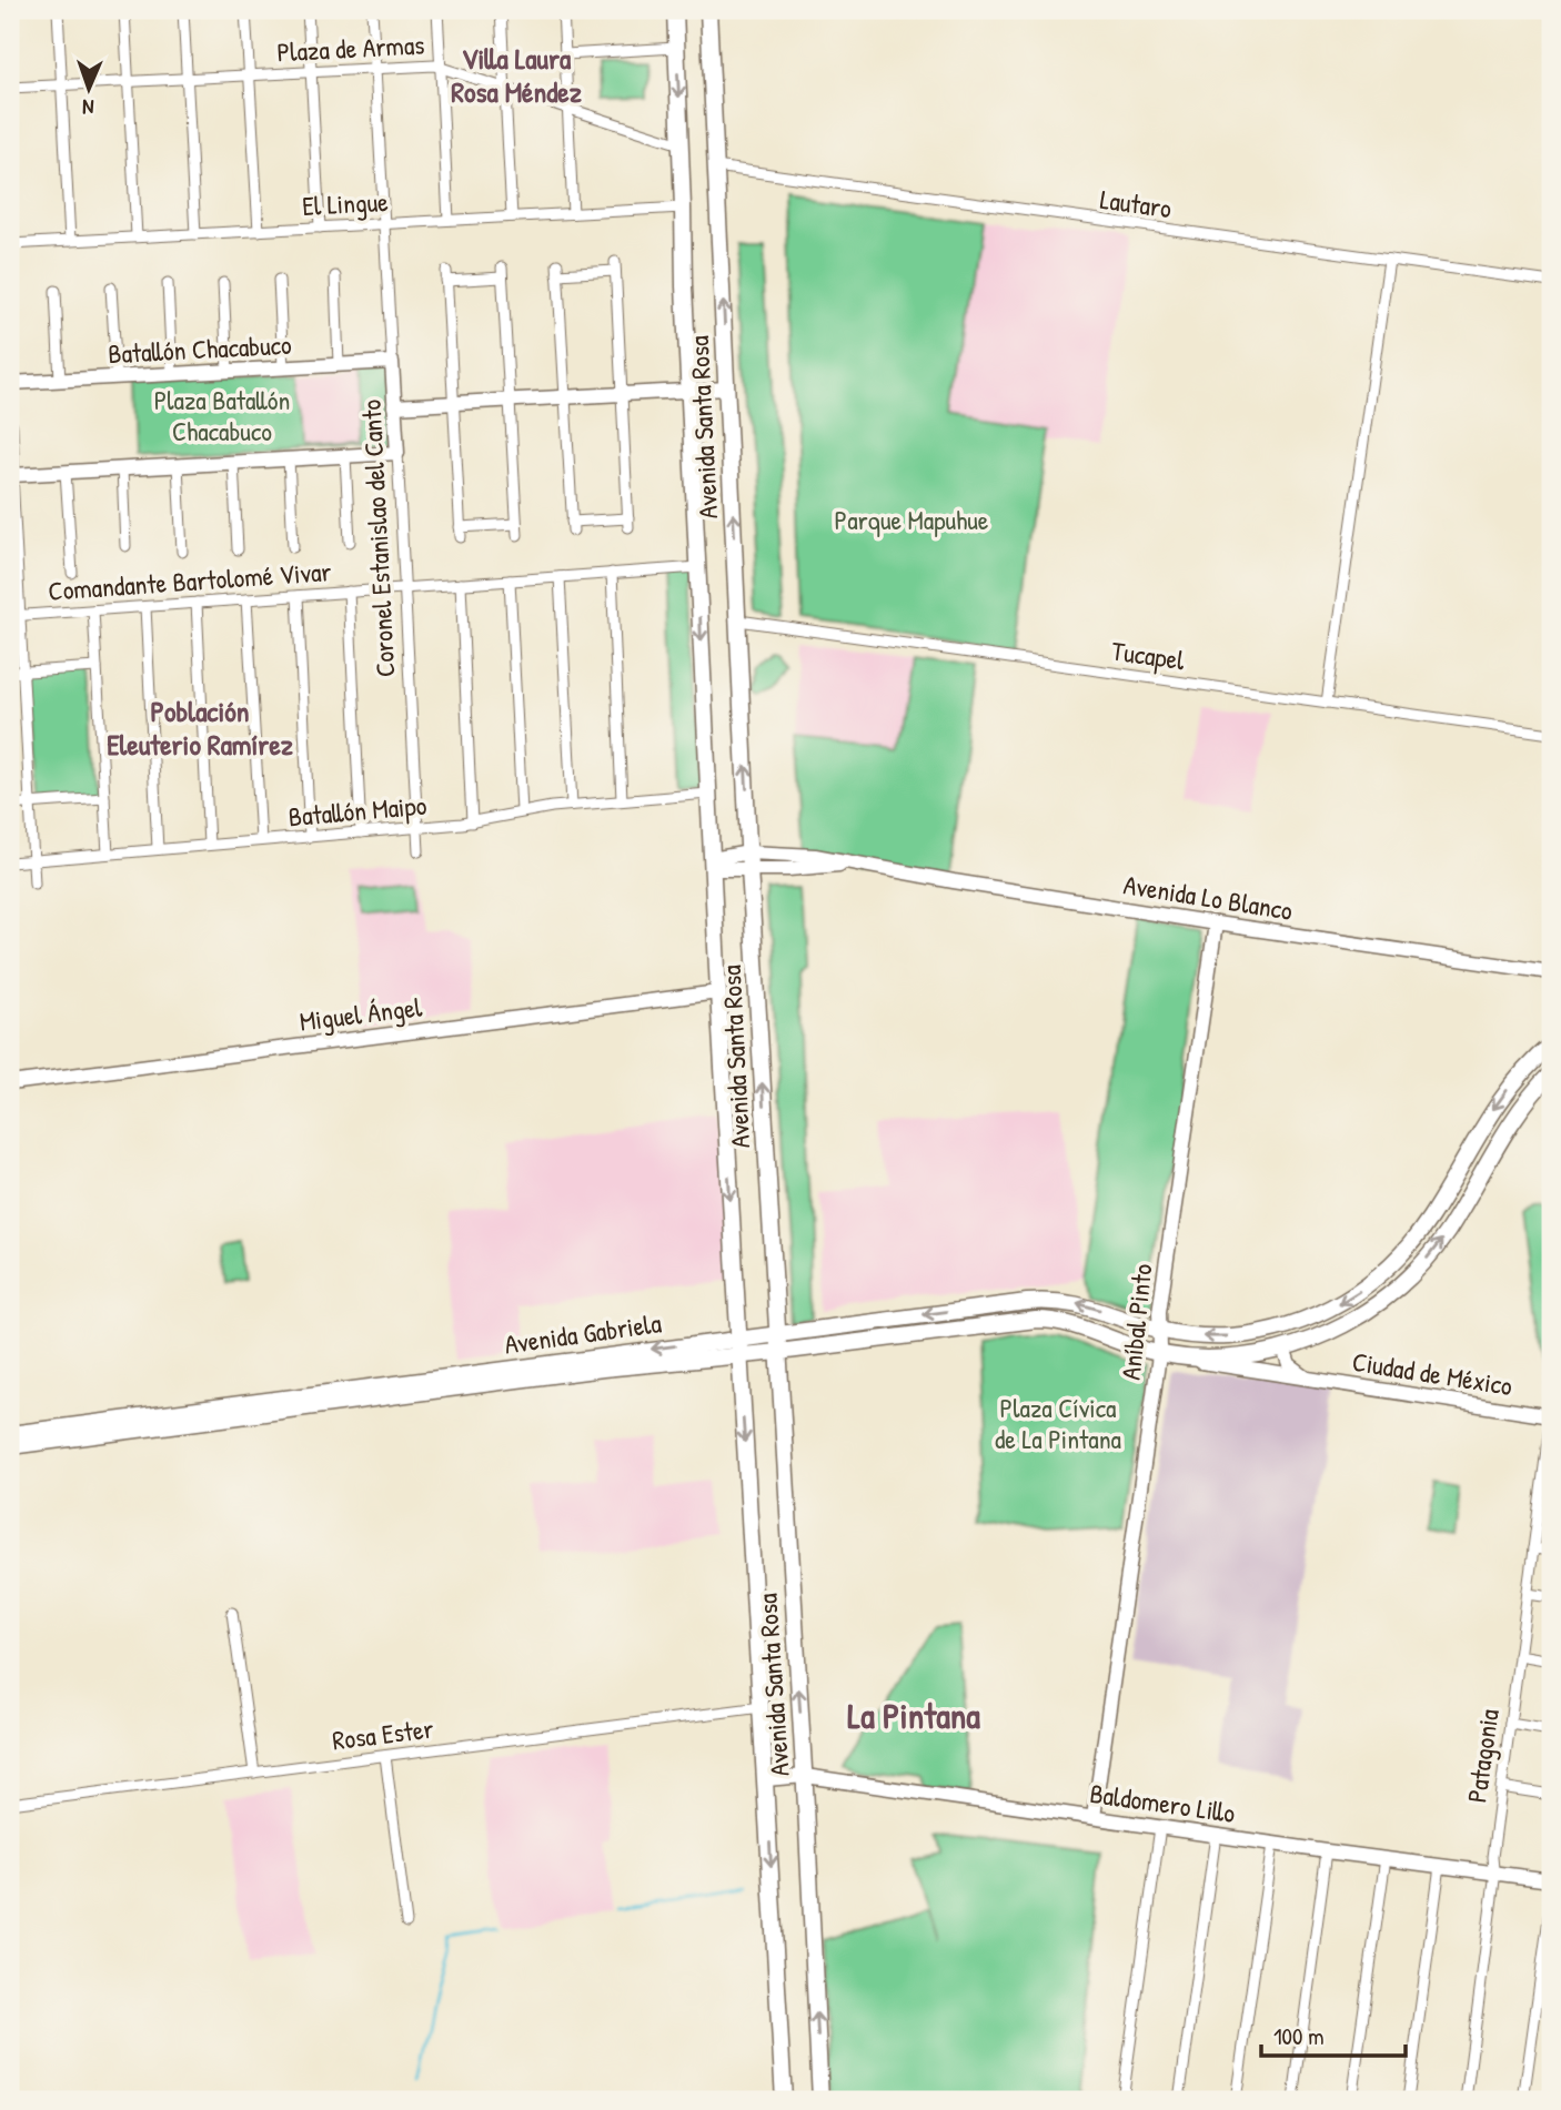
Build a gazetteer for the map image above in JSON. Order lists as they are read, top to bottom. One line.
{"streets":{"main road":["Avenida Santa Rosa","Avenida Gabriela"],"street":["Plaza de Armas","El Lingue","Lautaro","Batallón Chacabuco","Coronel Estanislao del Canto","Comandante Bartolomé Vivar","Tucapel","Batallón Maipo","Avenida Lo Blanco","Miguel Ángel","Aníbal Pinto","Ciudad de México","Rosa Ester","Patagonia","Baldomero Lillo"]},"crossings":[["Plaza de Armas","Avenida Santa Rosa"],["Plaza de Armas","Coronel Estanislao del Canto"],["El Lingue","Avenida Santa Rosa"],["El Lingue","Coronel Estanislao del Canto"],["Lautaro","Avenida Santa Rosa"],["Batallón Chacabuco","Coronel Estanislao del Canto"],["Avenida Santa Rosa","Comandante Bartolomé Vivar"],["Avenida Santa Rosa","Tucapel"],["Avenida Santa Rosa","Batallón Maipo"],["Avenida Santa Rosa","Avenida Lo Blanco"],["Avenida Santa Rosa","Miguel Ángel"],["Avenida Santa Rosa","Avenida Gabriela"],["Avenida Santa Rosa","Rosa Ester"],["Avenida Santa Rosa","Baldomero Lillo"],["Coronel Estanislao del Canto","Comandante Bartolomé Vivar"],["Coronel Estanislao del Canto","Batallón Maipo"],["Avenida Lo Blanco","Aníbal Pinto"],["Aníbal Pinto","Avenida Gabriela"],["Aníbal Pinto","Baldomero Lillo"],["Avenida Gabriela","Ciudad de México"],["Ciudad de México","Patagonia"],["Patagonia","Baldomero Lillo"]],"districts":["Villa Laura Rosa Méndez","Población Eleuterio Ramírez","La Pintana"],"parks":["Plaza Batallón Chacabuco","Parque Mapuhue","Plaza Cívica de La Pintana"],"scale_bar":"100 m","north":"bottom"}
